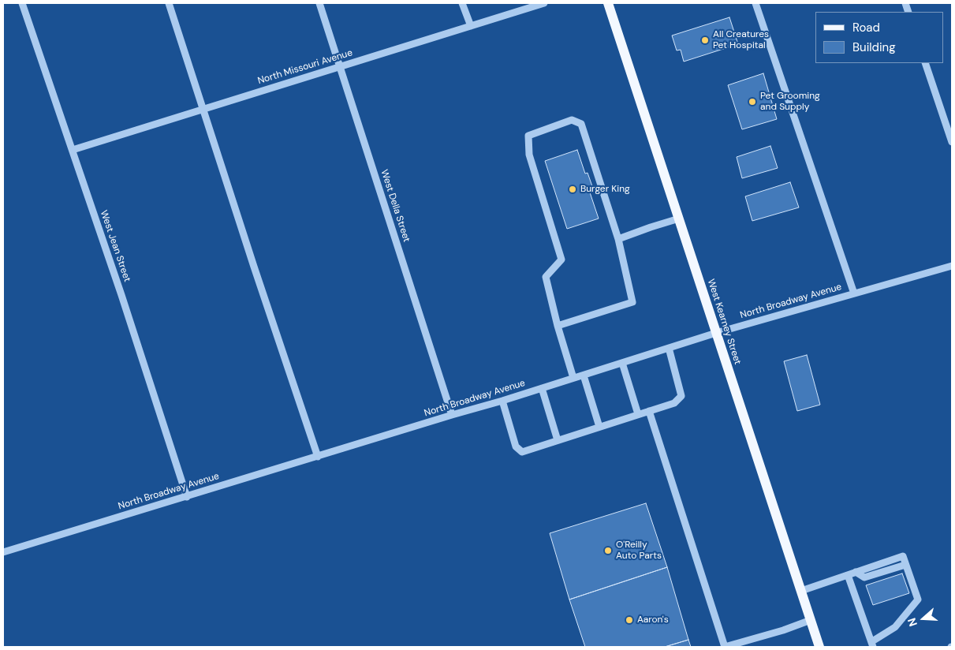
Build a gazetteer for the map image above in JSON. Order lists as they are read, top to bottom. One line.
{"streets":{"main road":["West Kearney Street"],"street":["North Missouri Avenue","West Della Street","West Jean Street","North Broadway Avenue"]},"crossings":[["North Missouri Avenue","West Della Street"],["North Missouri Avenue","West Jean Street"],["West Della Street","North Broadway Avenue"],["West Jean Street","North Broadway Avenue"],["North Broadway Avenue","West Kearney Street"]],"places":["All Creatures Pet Hospital","Pet Grooming and Supply","Burger King","O'Reilly Auto Parts","Aaron's"],"legend":["Road","Building"],"north":"left"}
